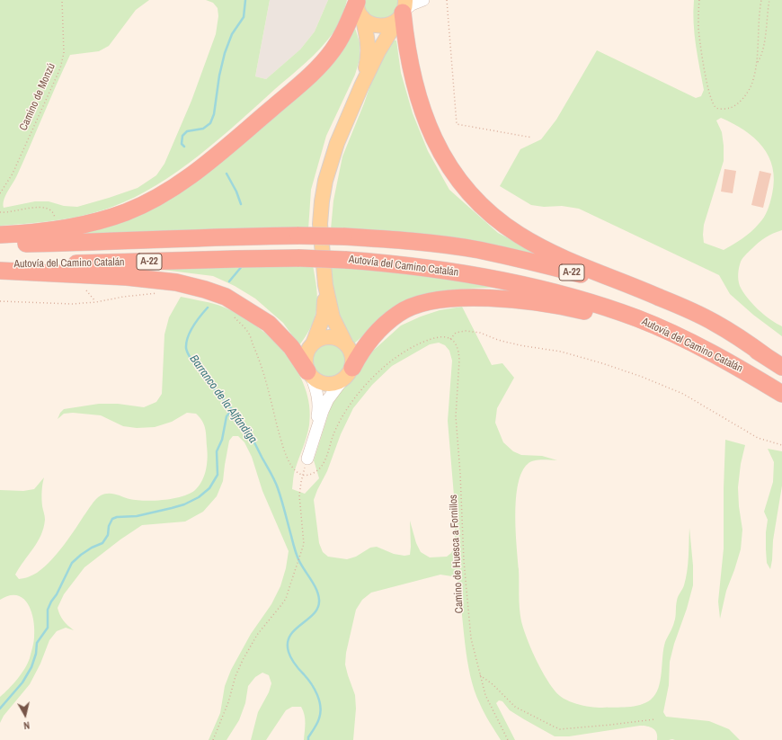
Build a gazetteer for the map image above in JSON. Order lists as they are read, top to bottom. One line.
{"streets":{"highway":["A-22","Autovía del Camino Catalán"],"path":["Camino de Monzú","Camino de Huesca a Fornillos"]},"water":["Barranco de la Alfándiga"],"north":"bottom"}
